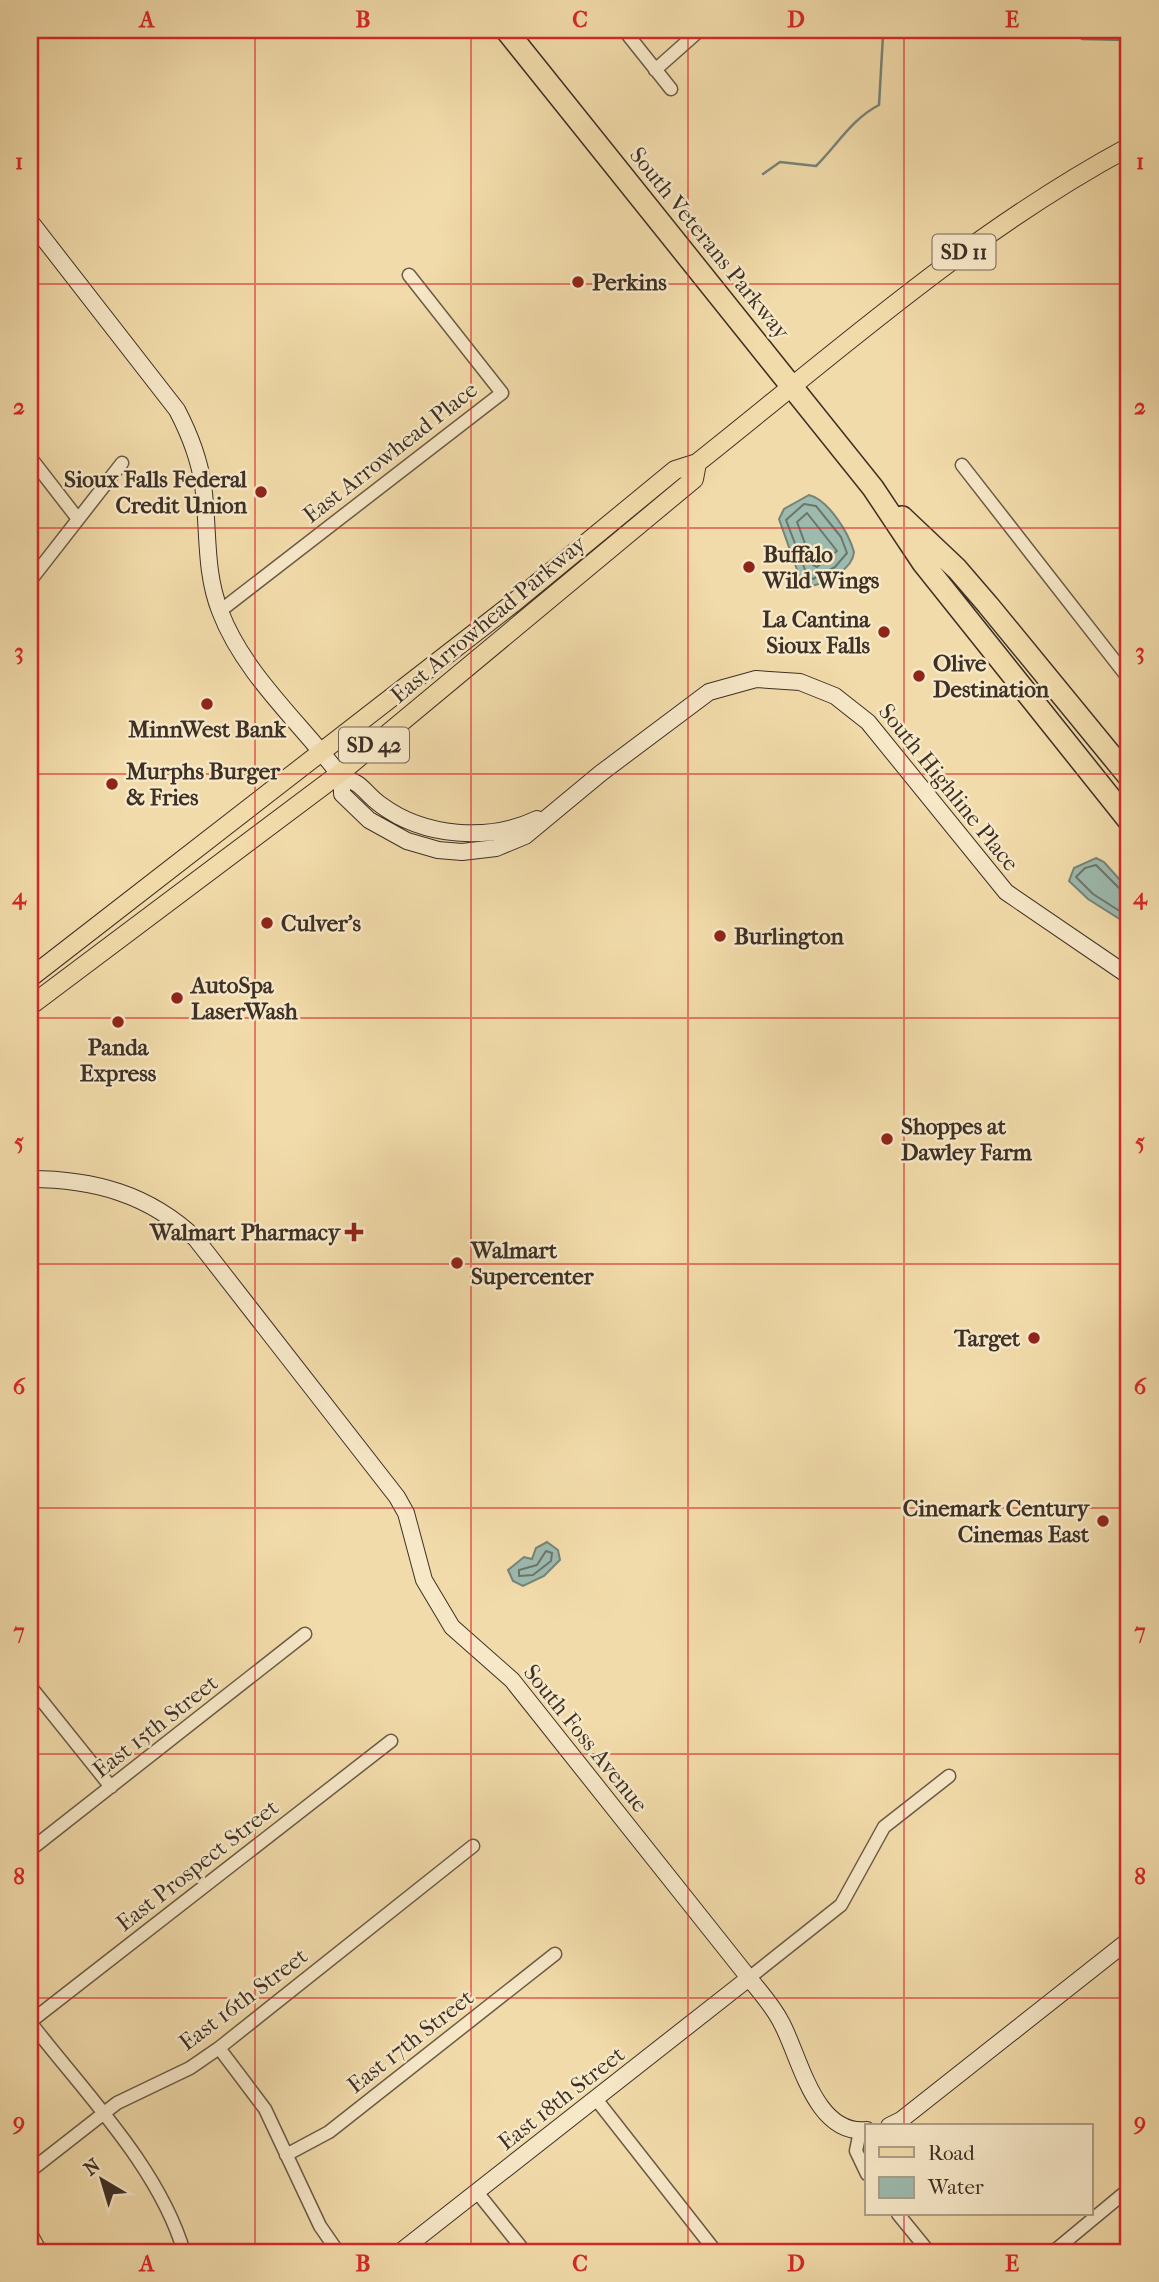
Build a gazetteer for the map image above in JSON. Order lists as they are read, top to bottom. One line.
{"streets":{"highway":["South Veterans Parkway"],"main road":["SD 11","East Arrowhead Parkway","SD 42"],"street":["East Arrowhead Place","South Highline Place","East 15th Street","South Foss Avenue","East Prospect Street","East 16th Street","East 17th Street","East 18th Street"]},"crossings":[["South Veterans Parkway","East Arrowhead Parkway"],["East Arrowhead Parkway","South Highline Place"],["South Foss Avenue","East 18th Street"]],"places":{"other":["Perkins","Sioux Falls Federal Credit Union","Buffalo Wild Wings","La Cantina Sioux Falls","Olive Destination","MinnWest Bank","Murphs Burger & Fries","Culver's","Burlington","AutoSpa LaserWash","Panda Express","Shoppes at Dawley Farm","Walmart Supercenter","Target","Cinemark Century Cinemas East"],"health":["Walmart Pharmacy"]},"legend":["Road","Water"],"north":"top left","grid":{"columns":["A","B","C","D","E"],"rows":["1","2","3","4","5","6","7","8","9"]}}
